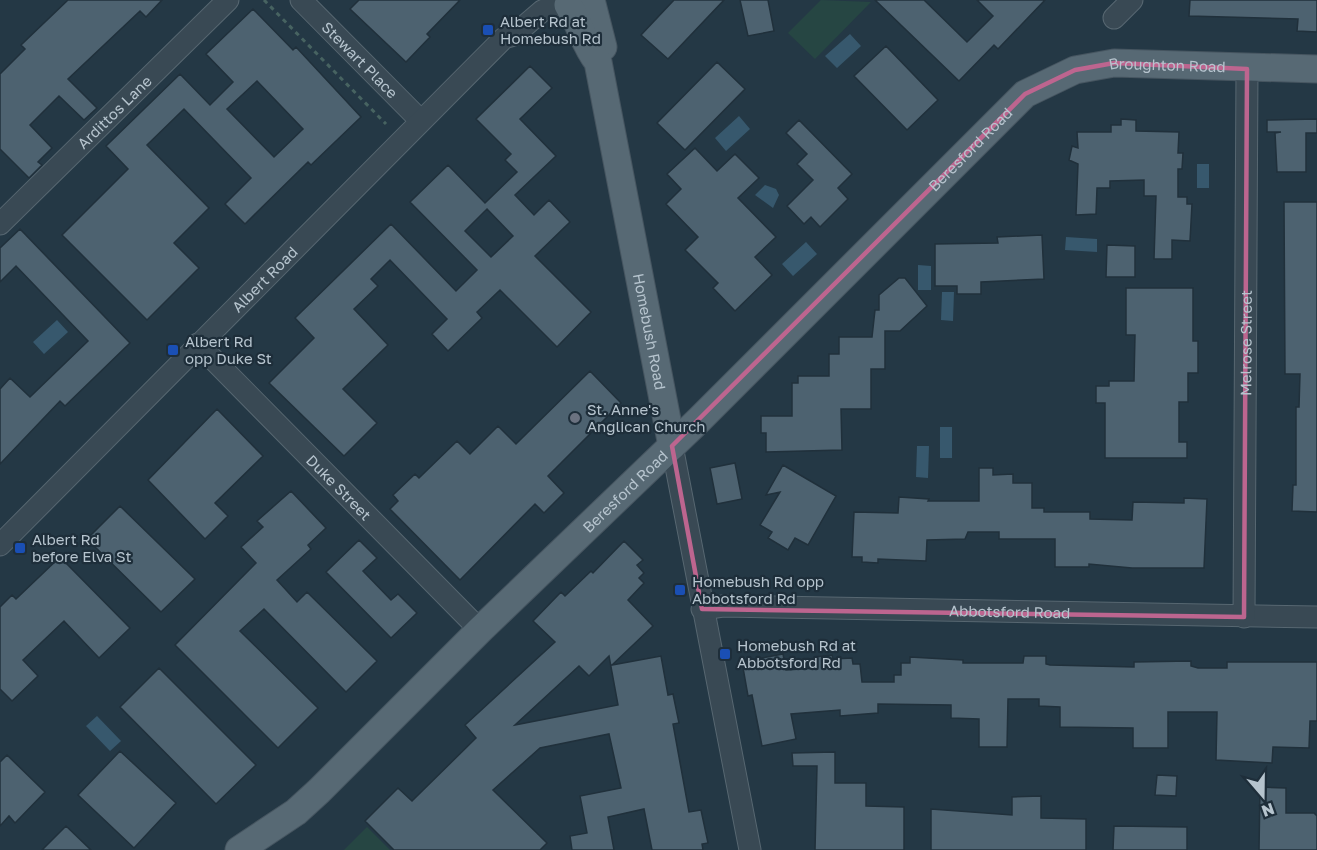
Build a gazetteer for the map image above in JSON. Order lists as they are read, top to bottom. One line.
{"streets":{"main road":["Broughton Road","Beresford Road","Homebush Road"],"street":["Stewart Place","Ardittos Lane","Albert Road","Melrose Street","Duke Street","Abbotsford Road"]},"crossings":[["Stewart Place","Albert Road"],["Broughton Road","Beresford Road"],["Broughton Road","Melrose Street"],["Beresford Road","Homebush Road"],["Beresford Road","Duke Street"],["Albert Road","Homebush Road"],["Albert Road","Duke Street"],["Homebush Road","Abbotsford Road"],["Melrose Street","Abbotsford Road"]],"places":{"transit":["Albert Rd at Homebush Rd","Albert Rd opp Duke St","Albert Rd before Elva St","Homebush Rd opp Abbotsford Rd","Homebush Rd at Abbotsford Rd"],"other":["St. Anne's Anglican Church"]},"north":"bottom"}
